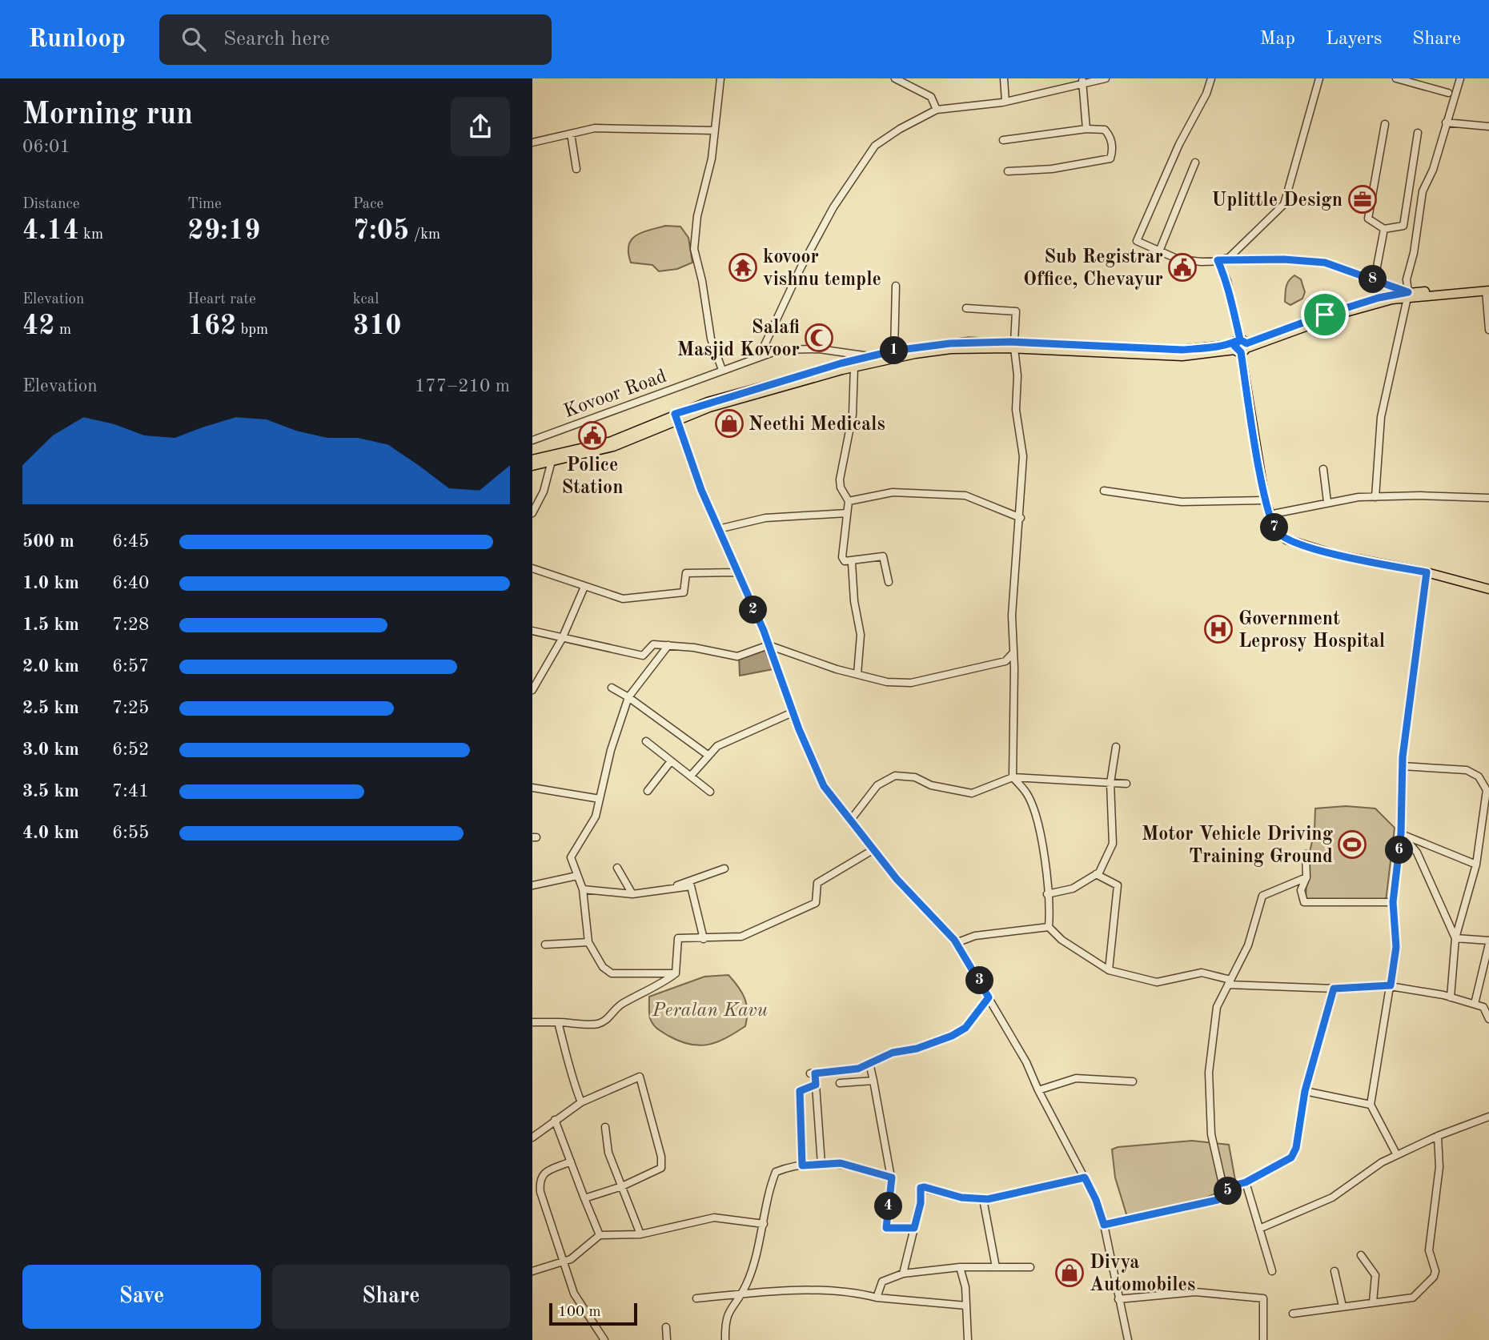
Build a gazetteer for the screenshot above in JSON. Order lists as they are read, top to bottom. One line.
{"streets":{"street":["Kovoor Road"]},"parks":["Peralan Kavu"],"places":{"office":["Uplittle Design"],"temple":["kovoor vishnu temple"],"public building":["Sub Registrar Office, Chevayur","Police Station"],"mosque":["Salafi Masjid Kovoor"],"shop":["Neethi Medicals","Divya Automobiles"],"hospital":["Government Leprosy Hospital"],"sports":["Motor Vehicle Driving Training Ground"]},"scale_bar":"100 m","page":{"header":"Runloop","search":"Search here","nav":["Map","Layers","Share"],"heading":["Morning run","06:01"],"stats":[["Distance","4.14 km"],["Time","29:19"],["Pace","7:05 /km"],["Elevation","42 m"],["Heart rate","162 bpm"],["kcal","310"]],"pins":["8","1","7","2","6","3","5","4"],"chart":["Elevation","177–210 m"],"list":[{"name":"500 m","note":"6:45"},{"name":"1.0 km","note":"6:40"},{"name":"1.5 km","note":"7:28"},{"name":"2.0 km","note":"6:57"},{"name":"2.5 km","note":"7:25"},{"name":"3.0 km","note":"6:52"},{"name":"3.5 km","note":"7:41"},{"name":"4.0 km","note":"6:55"}],"buttons":["Save","Share"],"scale":"100 m"}}
